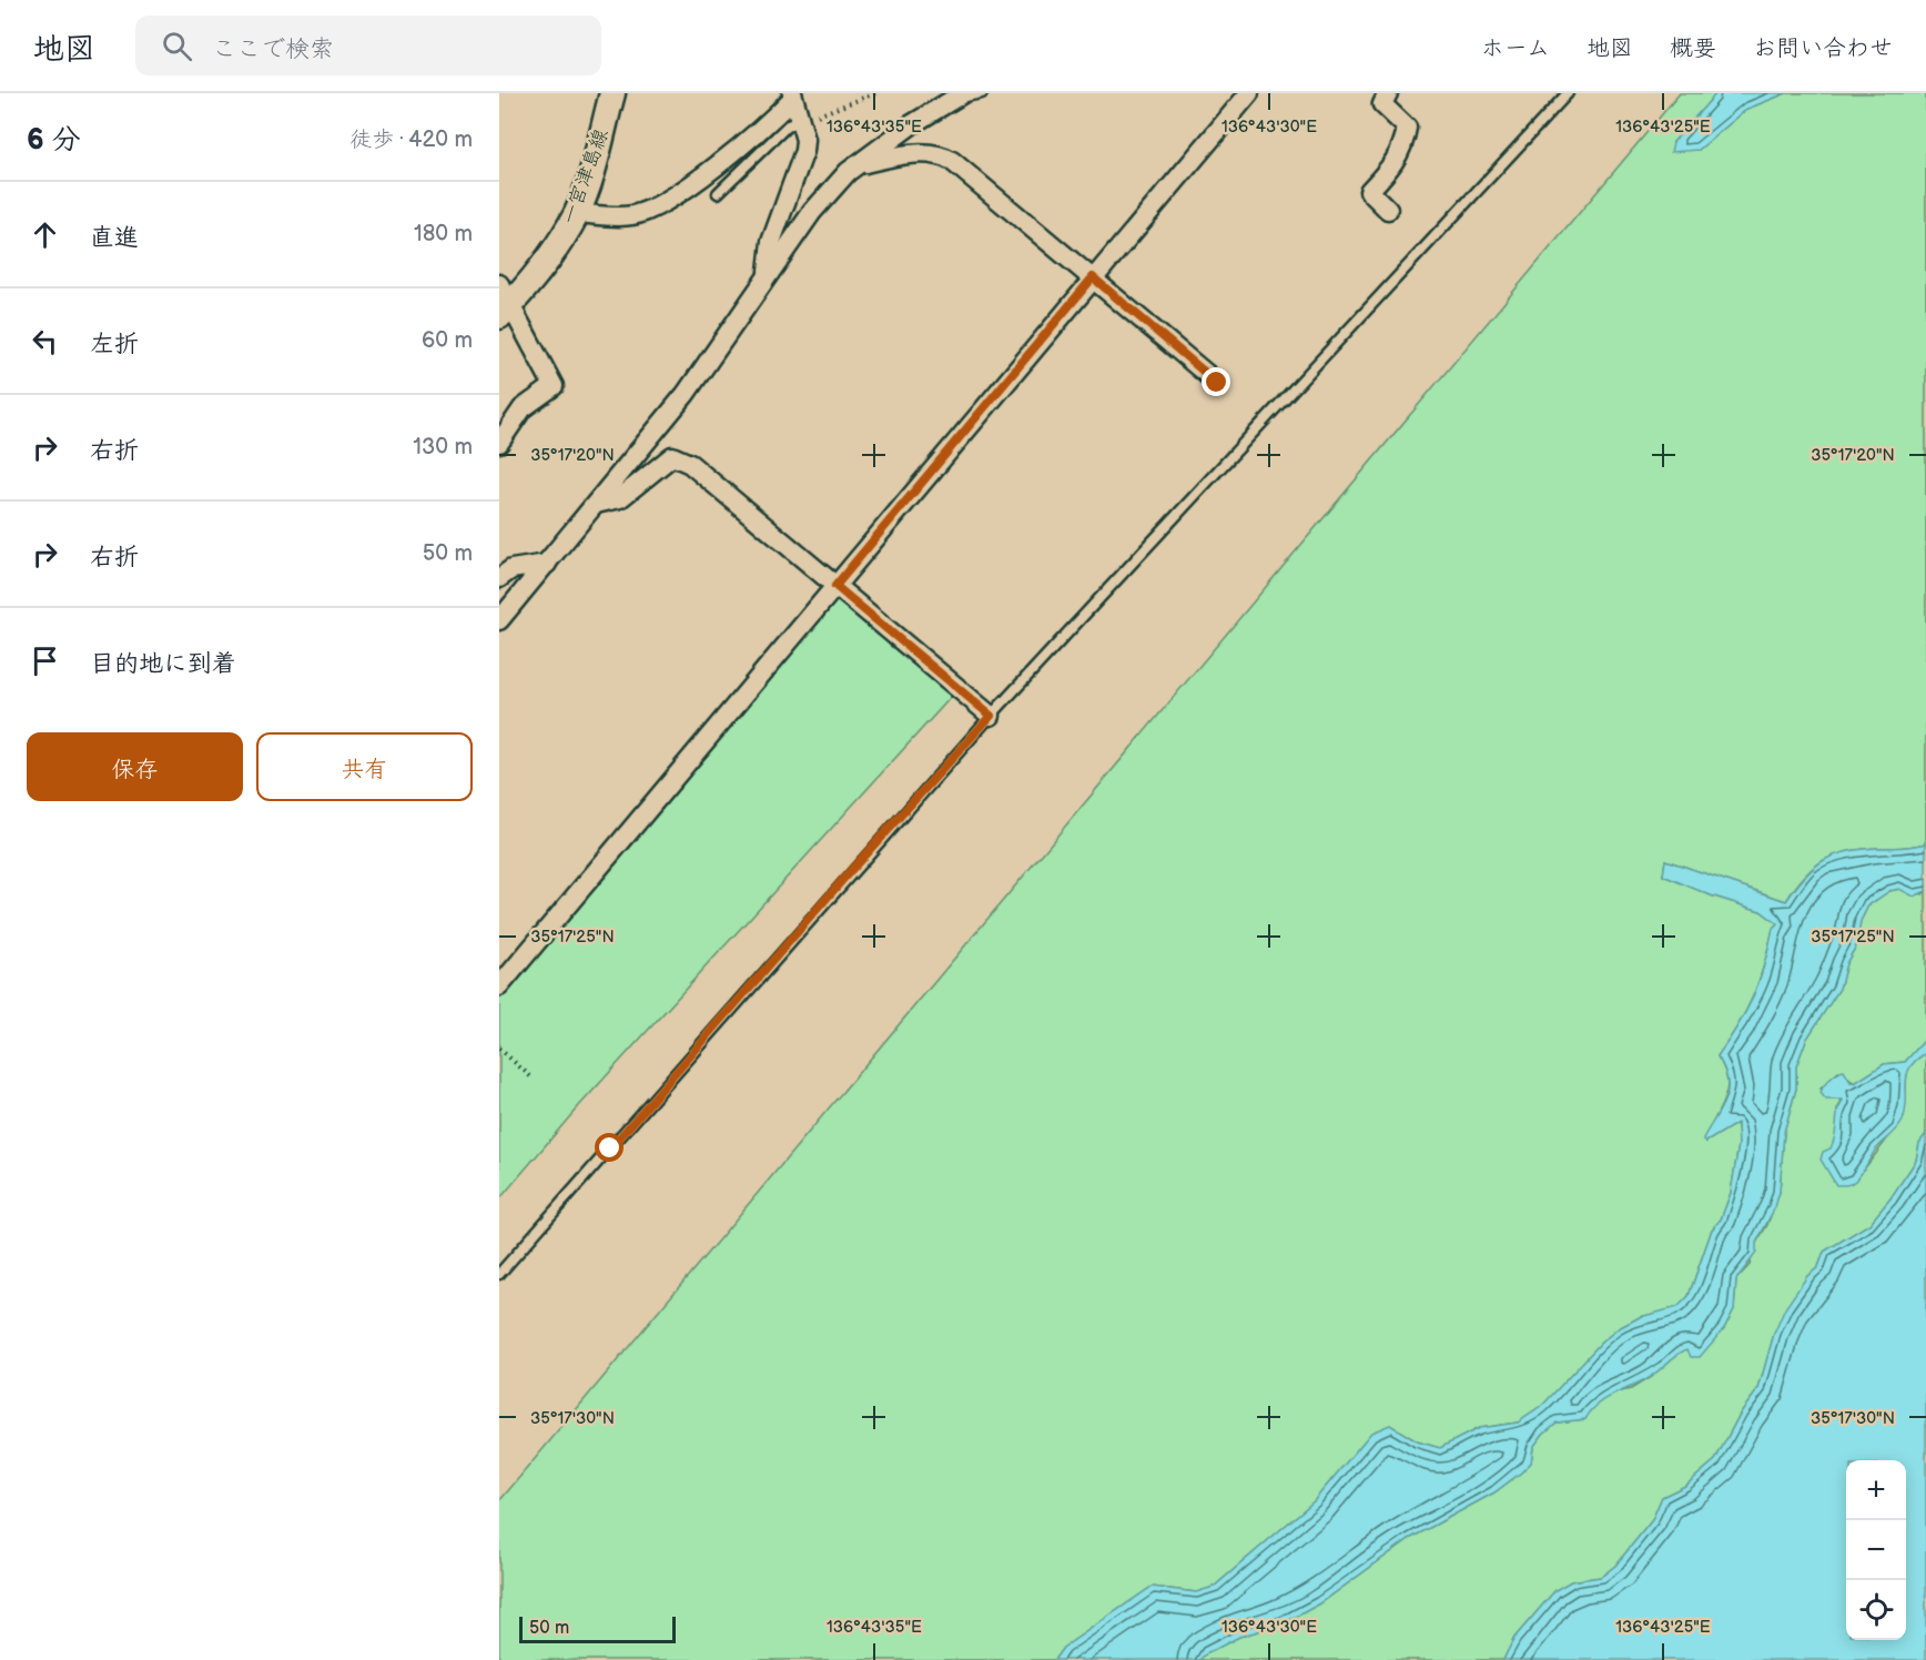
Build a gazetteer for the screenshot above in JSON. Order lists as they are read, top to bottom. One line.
{"streets":{"main road":["一宮津島線"]},"scale_bar":"50 m","page":{"header":"地図","search":"ここで検索","nav":["ホーム","地図","概要","お問い合わせ"],"heading":["6 分","徒歩 · 420 m"],"list":[["直進","180 m"],["左折","60 m"],["右折","130 m"],["右折","50 m"],"目的地に到着"],"buttons":["保存","共有"],"map_buttons":["+","−"],"scale":"50 m"},"coordinates":["136°43'35\"E","136°43'30\"E","136°43'25\"E","35°17'20\"N","35°17'25\"N","35°17'30\"N"]}
